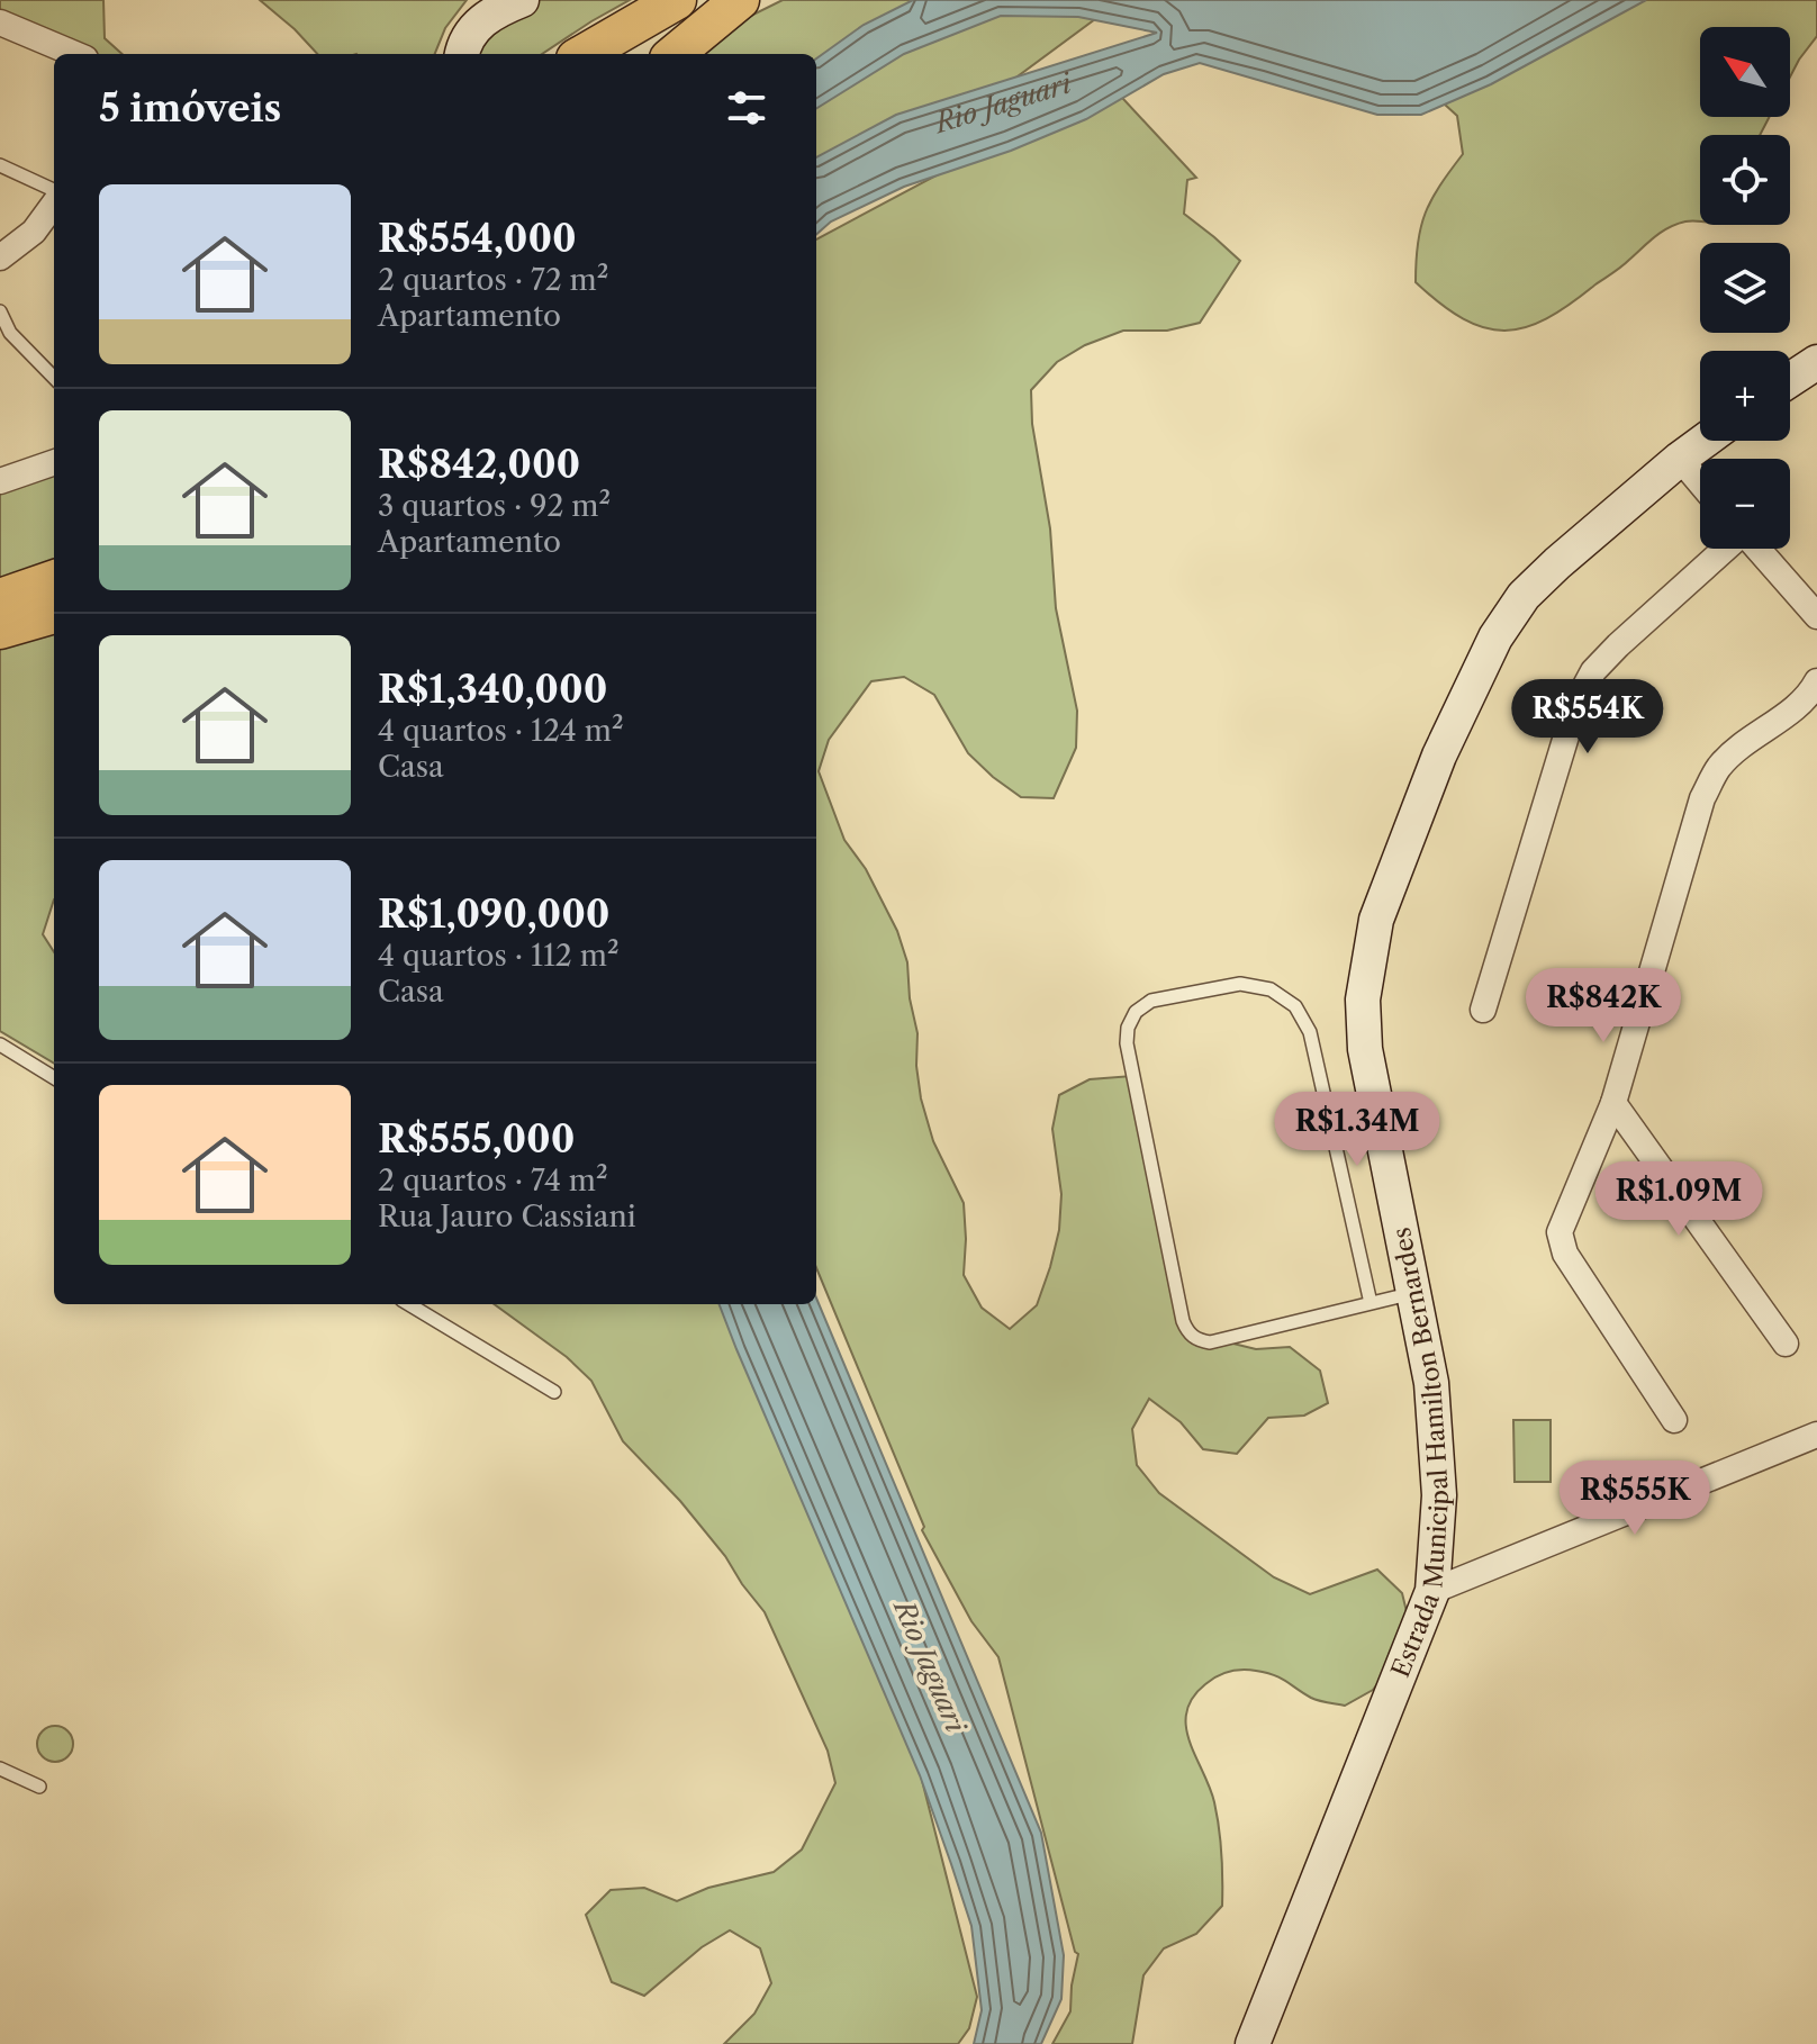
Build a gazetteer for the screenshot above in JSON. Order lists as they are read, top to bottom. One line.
{"streets":{"street":["Estrada Municipal Hamilton Bernardes"]},"water":["Rio Jaguari"],"north":"top left","page":{"map_buttons":["+","−"],"heading":"5 imóveis","list":[{"name":"R$554,000","note":"2 quartos · 72 m² · Apartamento"},{"name":"R$842,000","note":"3 quartos · 92 m² · Apartamento"},{"name":"R$1,340,000","note":"4 quartos · 124 m² · Casa"},{"name":"R$1,090,000","note":"4 quartos · 112 m² · Casa"},{"name":"R$555,000","note":"2 quartos · 74 m² · Rua Jauro Cassiani"}],"price":["R$554K","R$842K","R$1.34M","R$1.09M","R$555K"]}}
